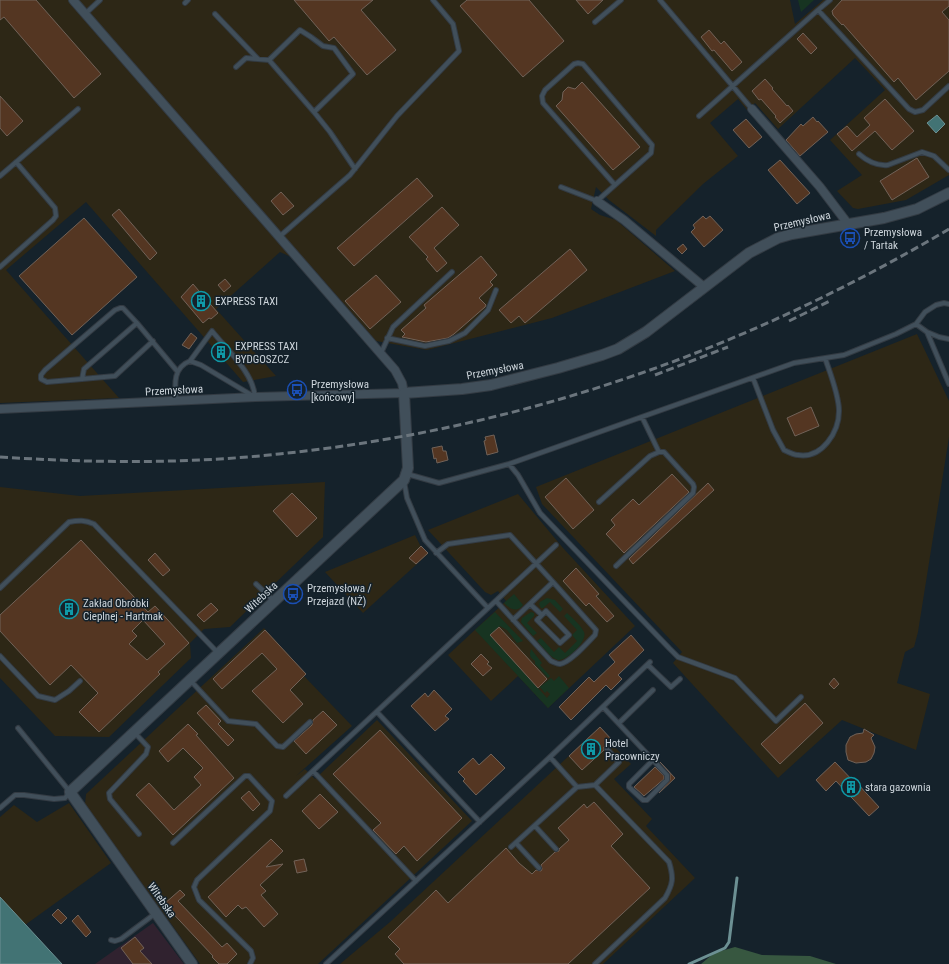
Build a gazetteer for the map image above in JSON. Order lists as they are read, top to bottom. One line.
{"streets":{"street":["Przemysłowa","Witebska"]},"places":{"bus stop":["Przemysłowa / Tartak","Przemysłowa [końcowy]","Przemysłowa / Przejazd (NŻ)"],"building":["EXPRESS TAXI","EXPRESS TAXI BYDGOSZCZ","Zakład Obróbki Cieplnej - Hartmak","Hotel Pracowniczy","stara gazownia"]}}
